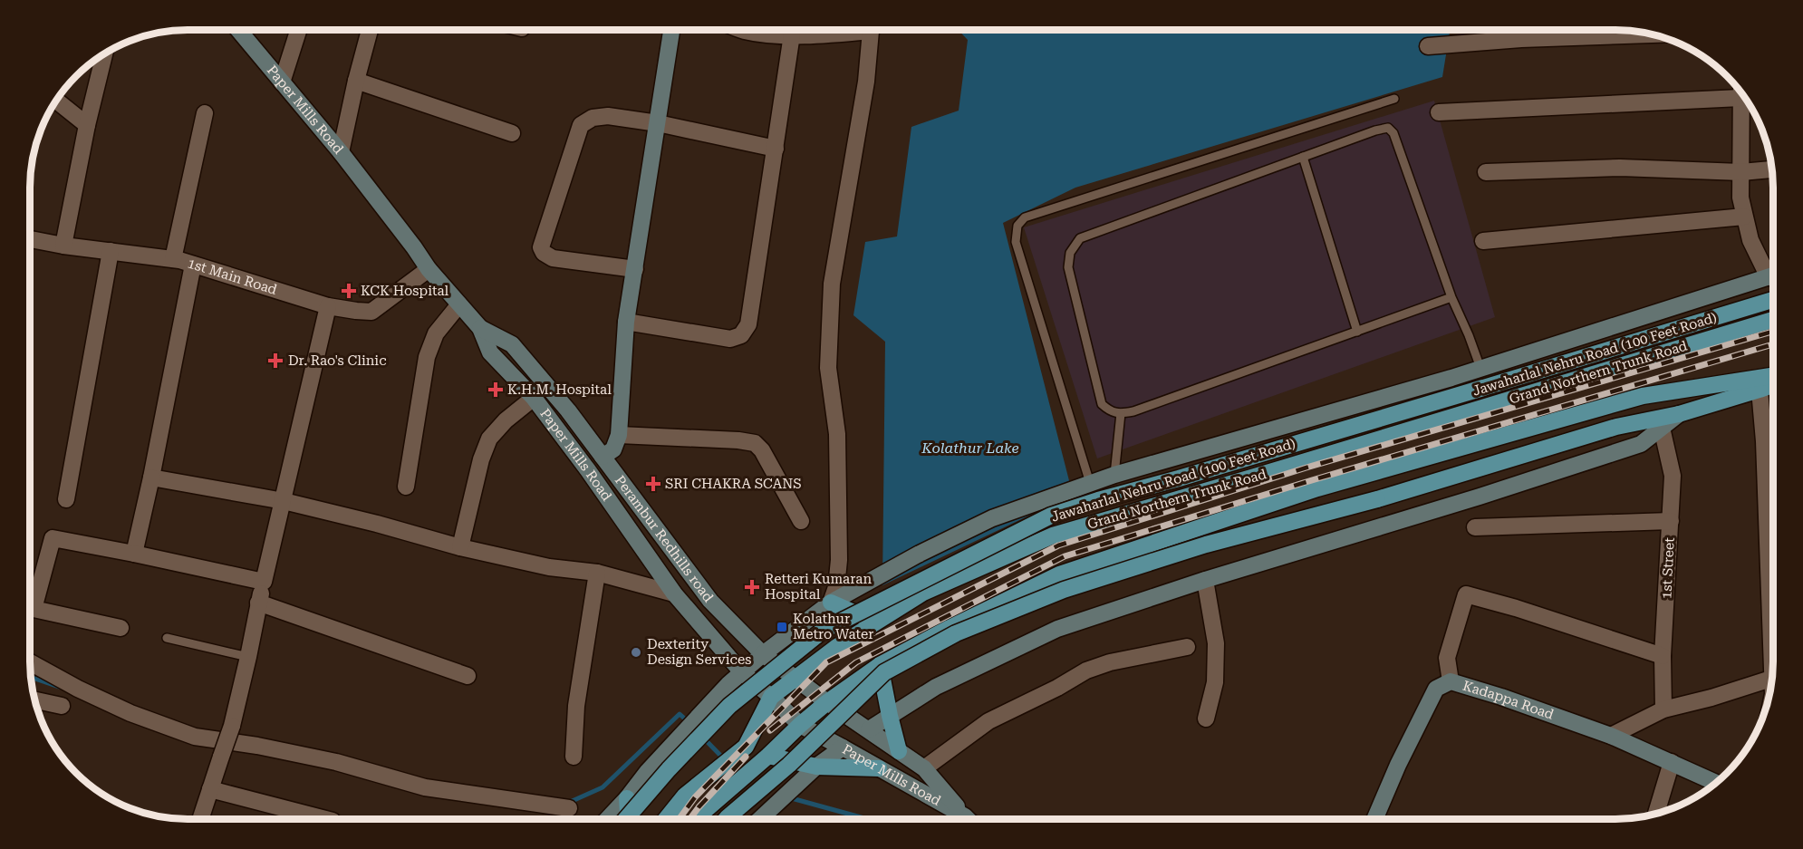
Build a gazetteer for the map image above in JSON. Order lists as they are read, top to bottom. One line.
{"streets":{"main road":["Jawaharlal Nehru Road (100 Feet Road)","Grand Northern Trunk Road"],"street":["Paper Mills Road","1st Main Road","Perambur Redhills road","1st Street","Kadappa Road"]},"crossings":[["Paper Mills Road","1st Main Road"],["Paper Mills Road","Grand Northern Trunk Road"],["Paper Mills Road","Perambur Redhills road"],["Grand Northern Trunk Road","Perambur Redhills road"]],"water":["Kolathur Lake"],"places":{"health":["KCK Hospital","Dr. Rao's Clinic","K.H.M. Hospital","SRI CHAKRA SCANS","Retteri Kumaran Hospital"],"transit":["Kolathur Metro Water"],"other":["Dexterity Design Services"]}}
